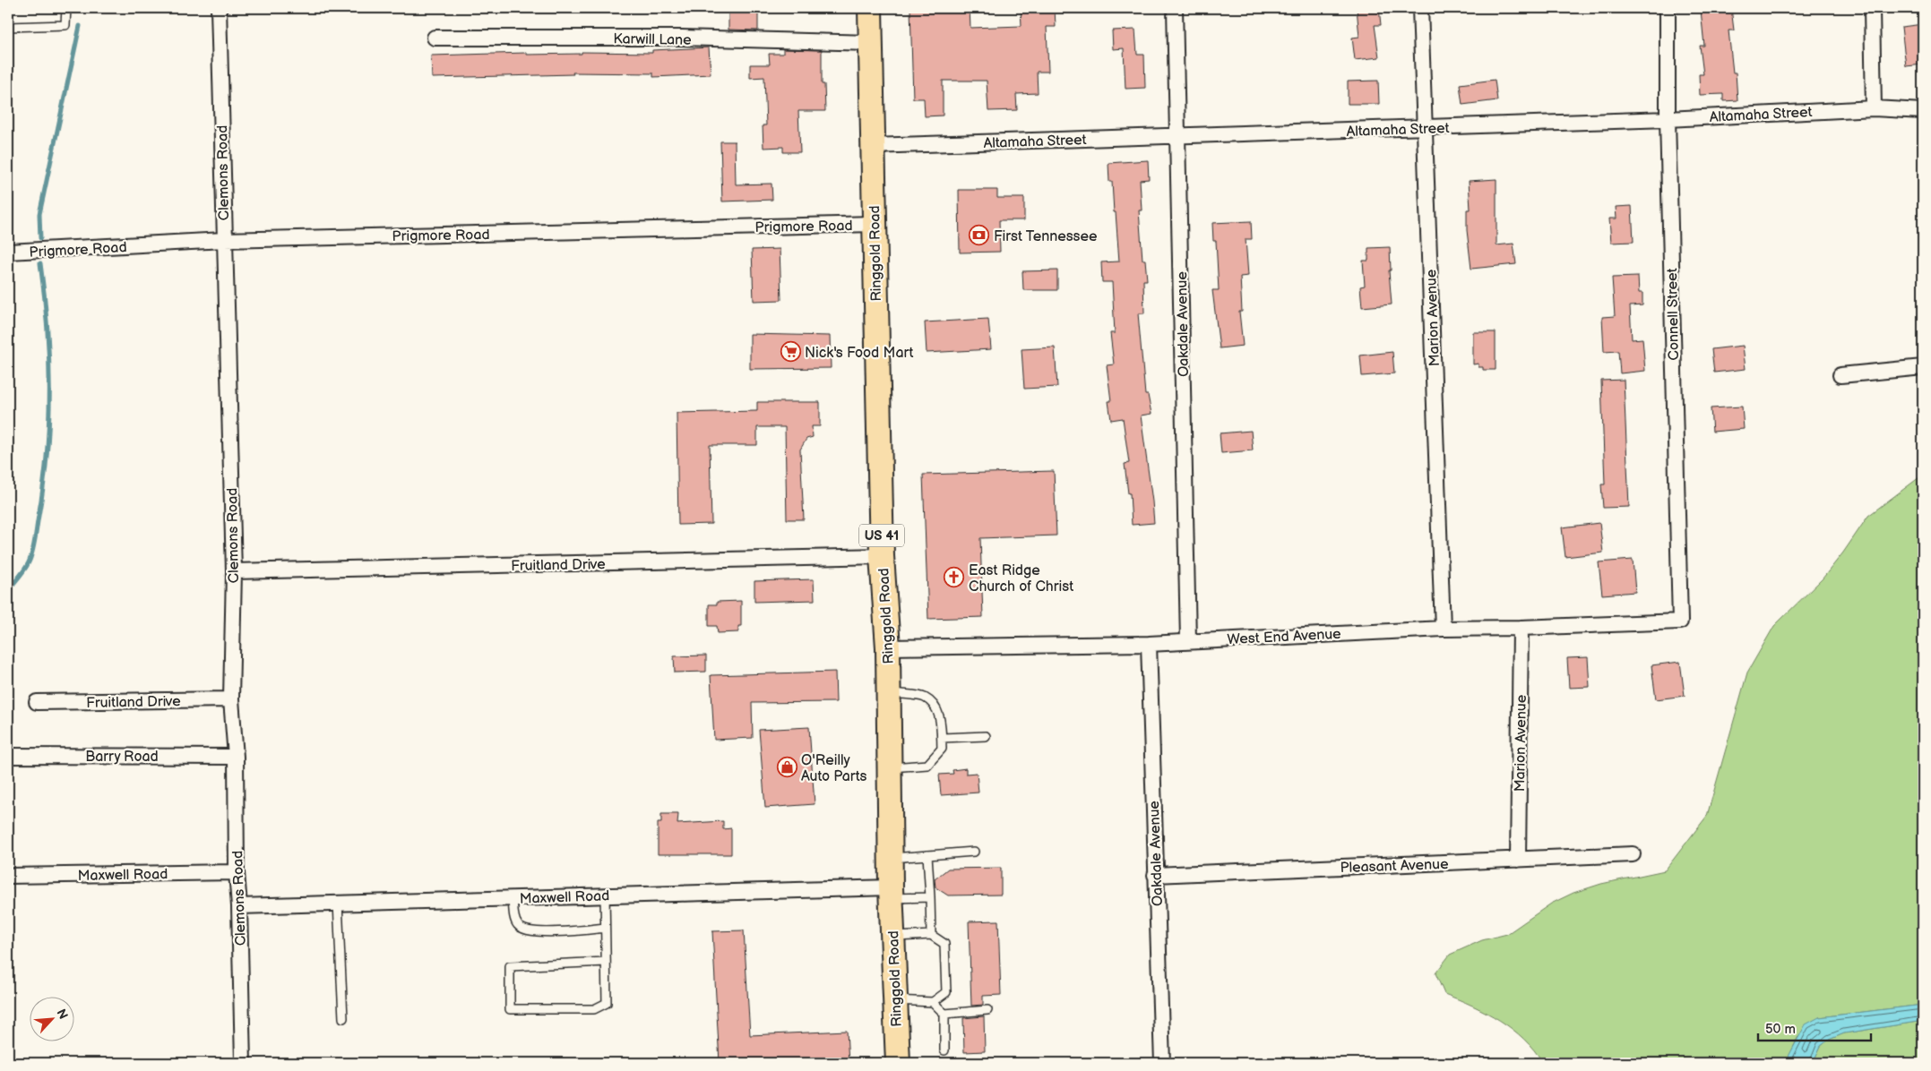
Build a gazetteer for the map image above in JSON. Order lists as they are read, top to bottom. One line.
{"streets":{"main road":["Ringgold Road","US 41"],"street":["Karwill Lane","Altamaha Street","Clemons Road","Prigmore Road","Connell Street","Marion Avenue","Oakdale Avenue","Fruitland Drive","West End Avenue","Barry Road","Pleasant Avenue","Maxwell Road"]},"crossings":[["Karwill Lane","Ringgold Road"],["Altamaha Street","Ringgold Road"],["Altamaha Street","Connell Street"],["Altamaha Street","Marion Avenue"],["Altamaha Street","Oakdale Avenue"],["Clemons Road","Prigmore Road"],["Clemons Road","Fruitland Drive"],["Clemons Road","Barry Road"],["Clemons Road","Maxwell Road"],["Prigmore Road","Ringgold Road"],["Ringgold Road","Fruitland Drive"],["Ringgold Road","West End Avenue"],["Ringgold Road","Maxwell Road"],["Connell Street","West End Avenue"],["Marion Avenue","West End Avenue"],["Marion Avenue","Pleasant Avenue"],["Oakdale Avenue","West End Avenue"],["Oakdale Avenue","Pleasant Avenue"]],"places":{"bank":["First Tennessee"],"supermarket":["Nick's Food Mart"],"church":["East Ridge Church of Christ"],"shop":["O'Reilly Auto Parts"]},"scale_bar":"50 m","north":"top right"}
